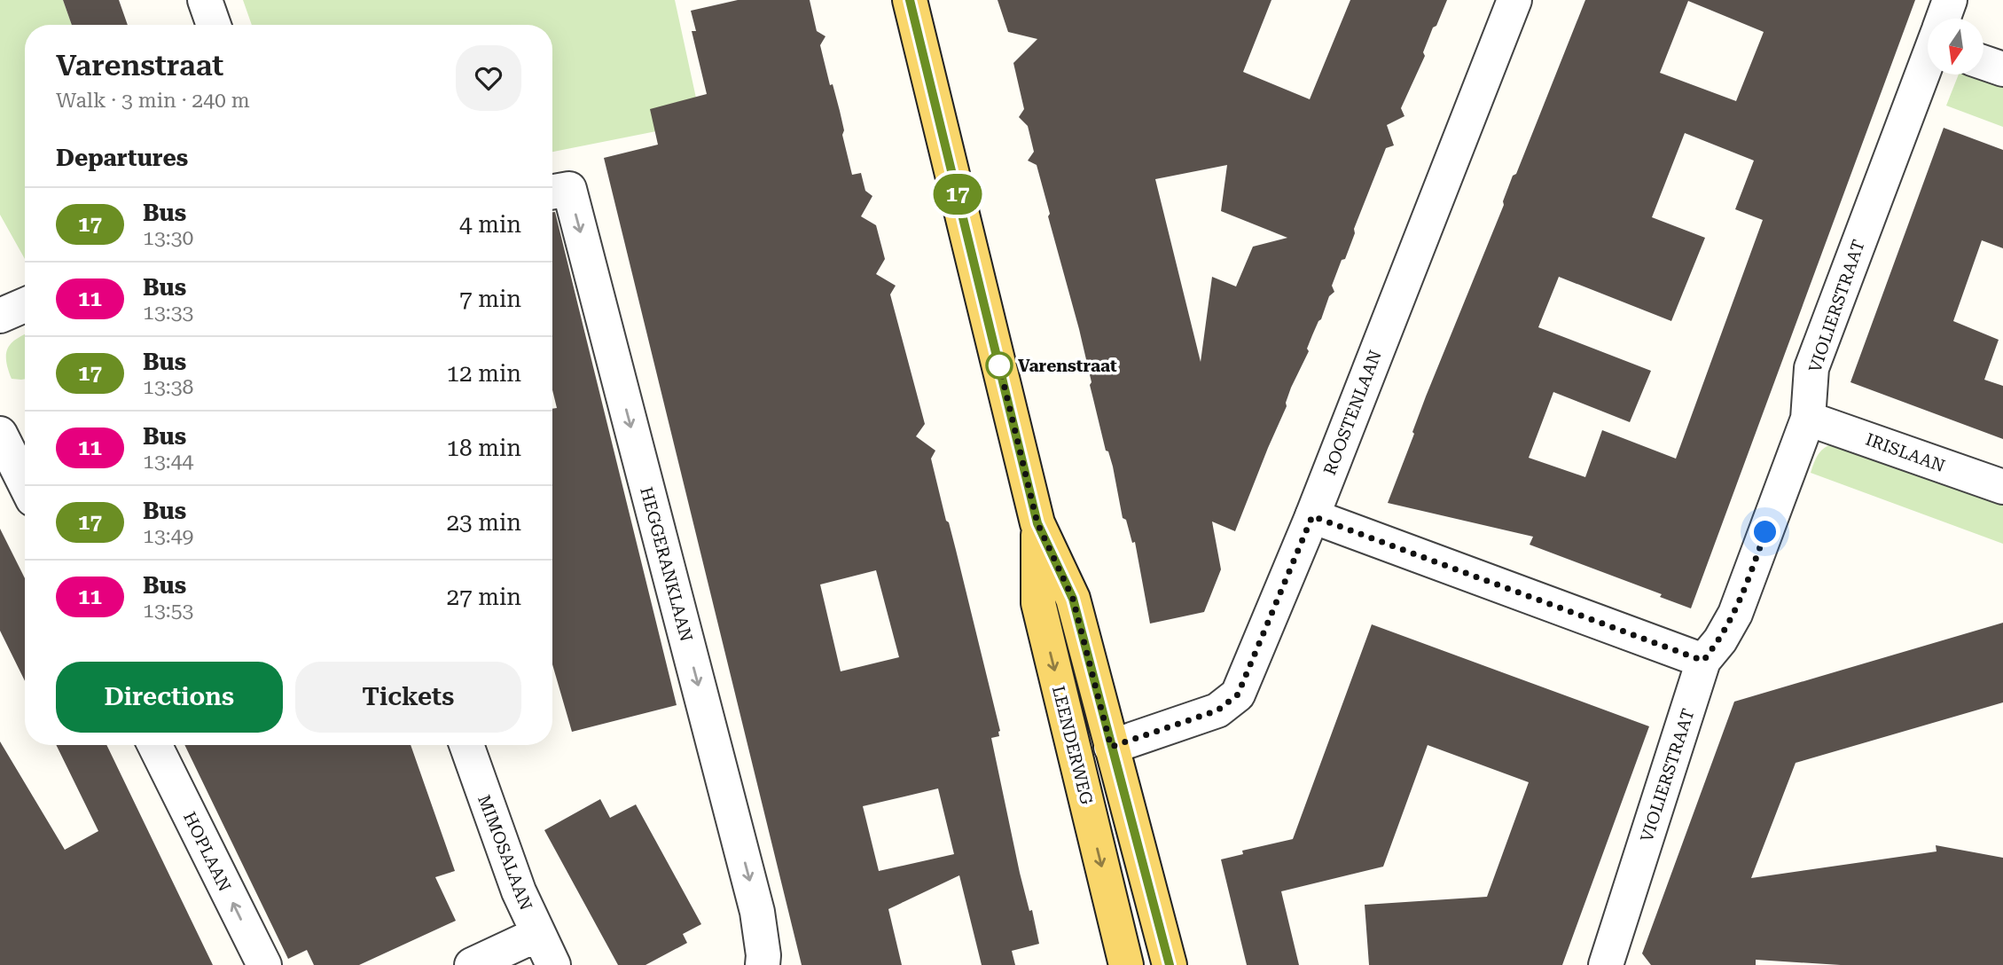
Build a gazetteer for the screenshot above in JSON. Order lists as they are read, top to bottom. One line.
{"streets":{"main road":["LEENDERWEG"],"street":["VIOLIERSTRAAT","ROOSTENLAAN","IRISLAAN","HEGGERANKLAAN","HOPLAAN","MIMOSALAAN"]},"crossings":[["VIOLIERSTRAAT","IRISLAAN"],["ROOSTENLAAN","LEENDERWEG"]],"one_way":["HEGGERANKLAAN","HOPLAAN"],"places":["Varenstraat"],"lines":["bus line 17"],"north":"bottom","page":{"on_map":"17","heading":[["Varenstraat","Walk · 3 min · 240 m"],"Departures"],"list":[{"mark":"17","name":"Bus","note":"13:30","value":"4 min"},{"mark":"11","name":"Bus","note":"13:33","value":"7 min"},{"mark":"17","name":"Bus","note":"13:38","value":"12 min"},{"mark":"11","name":"Bus","note":"13:44","value":"18 min"},{"mark":"17","name":"Bus","note":"13:49","value":"23 min"},{"mark":"11","name":"Bus","note":"13:53","value":"27 min"}],"buttons":["Directions","Tickets"]}}
